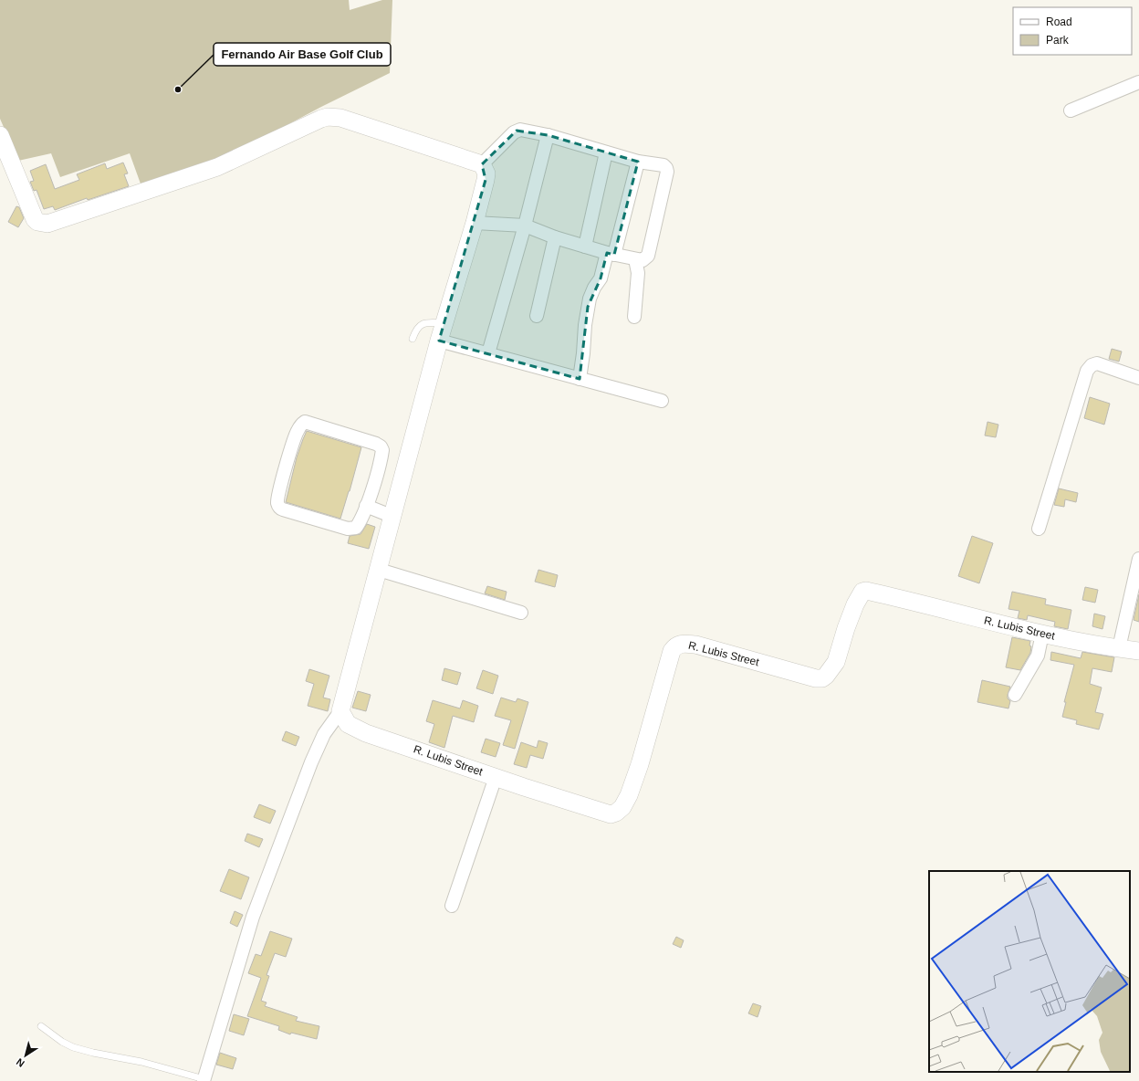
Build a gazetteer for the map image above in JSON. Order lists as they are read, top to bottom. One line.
{"streets":{"street":["R. Lubis Street"]},"places":["Fernando Air Base Golf Club"],"legend":["Road","Park"],"north":"bottom left"}
